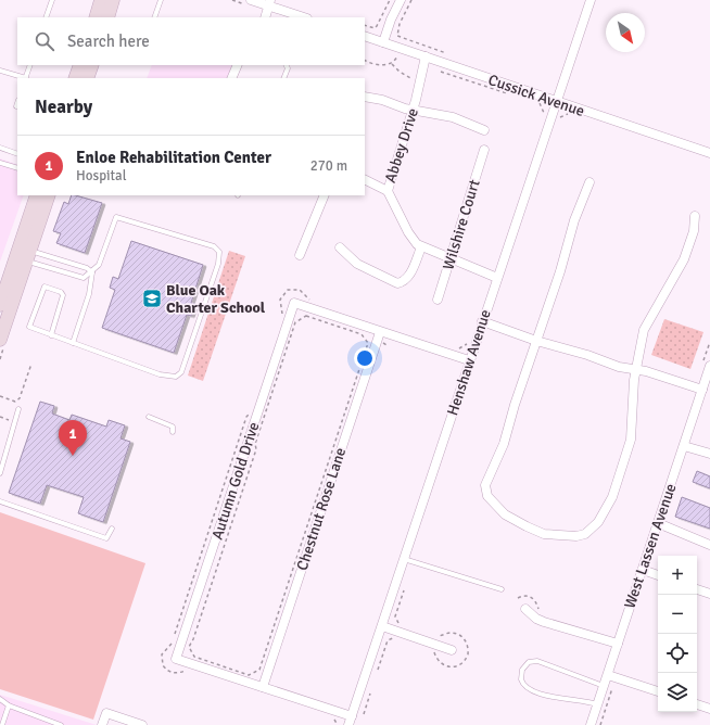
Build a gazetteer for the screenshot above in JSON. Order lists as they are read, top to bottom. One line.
{"streets":{"street":["Cussick Avenue","Abbey Drive","Wilshire Court","Henshaw Avenue","Autumn Gold Drive","Chestnut Rose Lane","West Lassen Avenue"]},"crossings":[["Cussick Avenue","Abbey Drive"],["Cussick Avenue","Henshaw Avenue"],["Abbey Drive","Wilshire Court"],["Abbey Drive","Henshaw Avenue"],["Henshaw Avenue","Autumn Gold Drive"],["Autumn Gold Drive","Chestnut Rose Lane"]],"places":{"school or university":["Blue Oak Charter School"]},"north":"bottom right","page":{"search":"Search here","heading":"Nearby","list":[{"mark":"1","name":"Enloe Rehabilitation Center","note":"Hospital","value":"270 m"}],"pins":"1","map_buttons":["+","−"]}}
